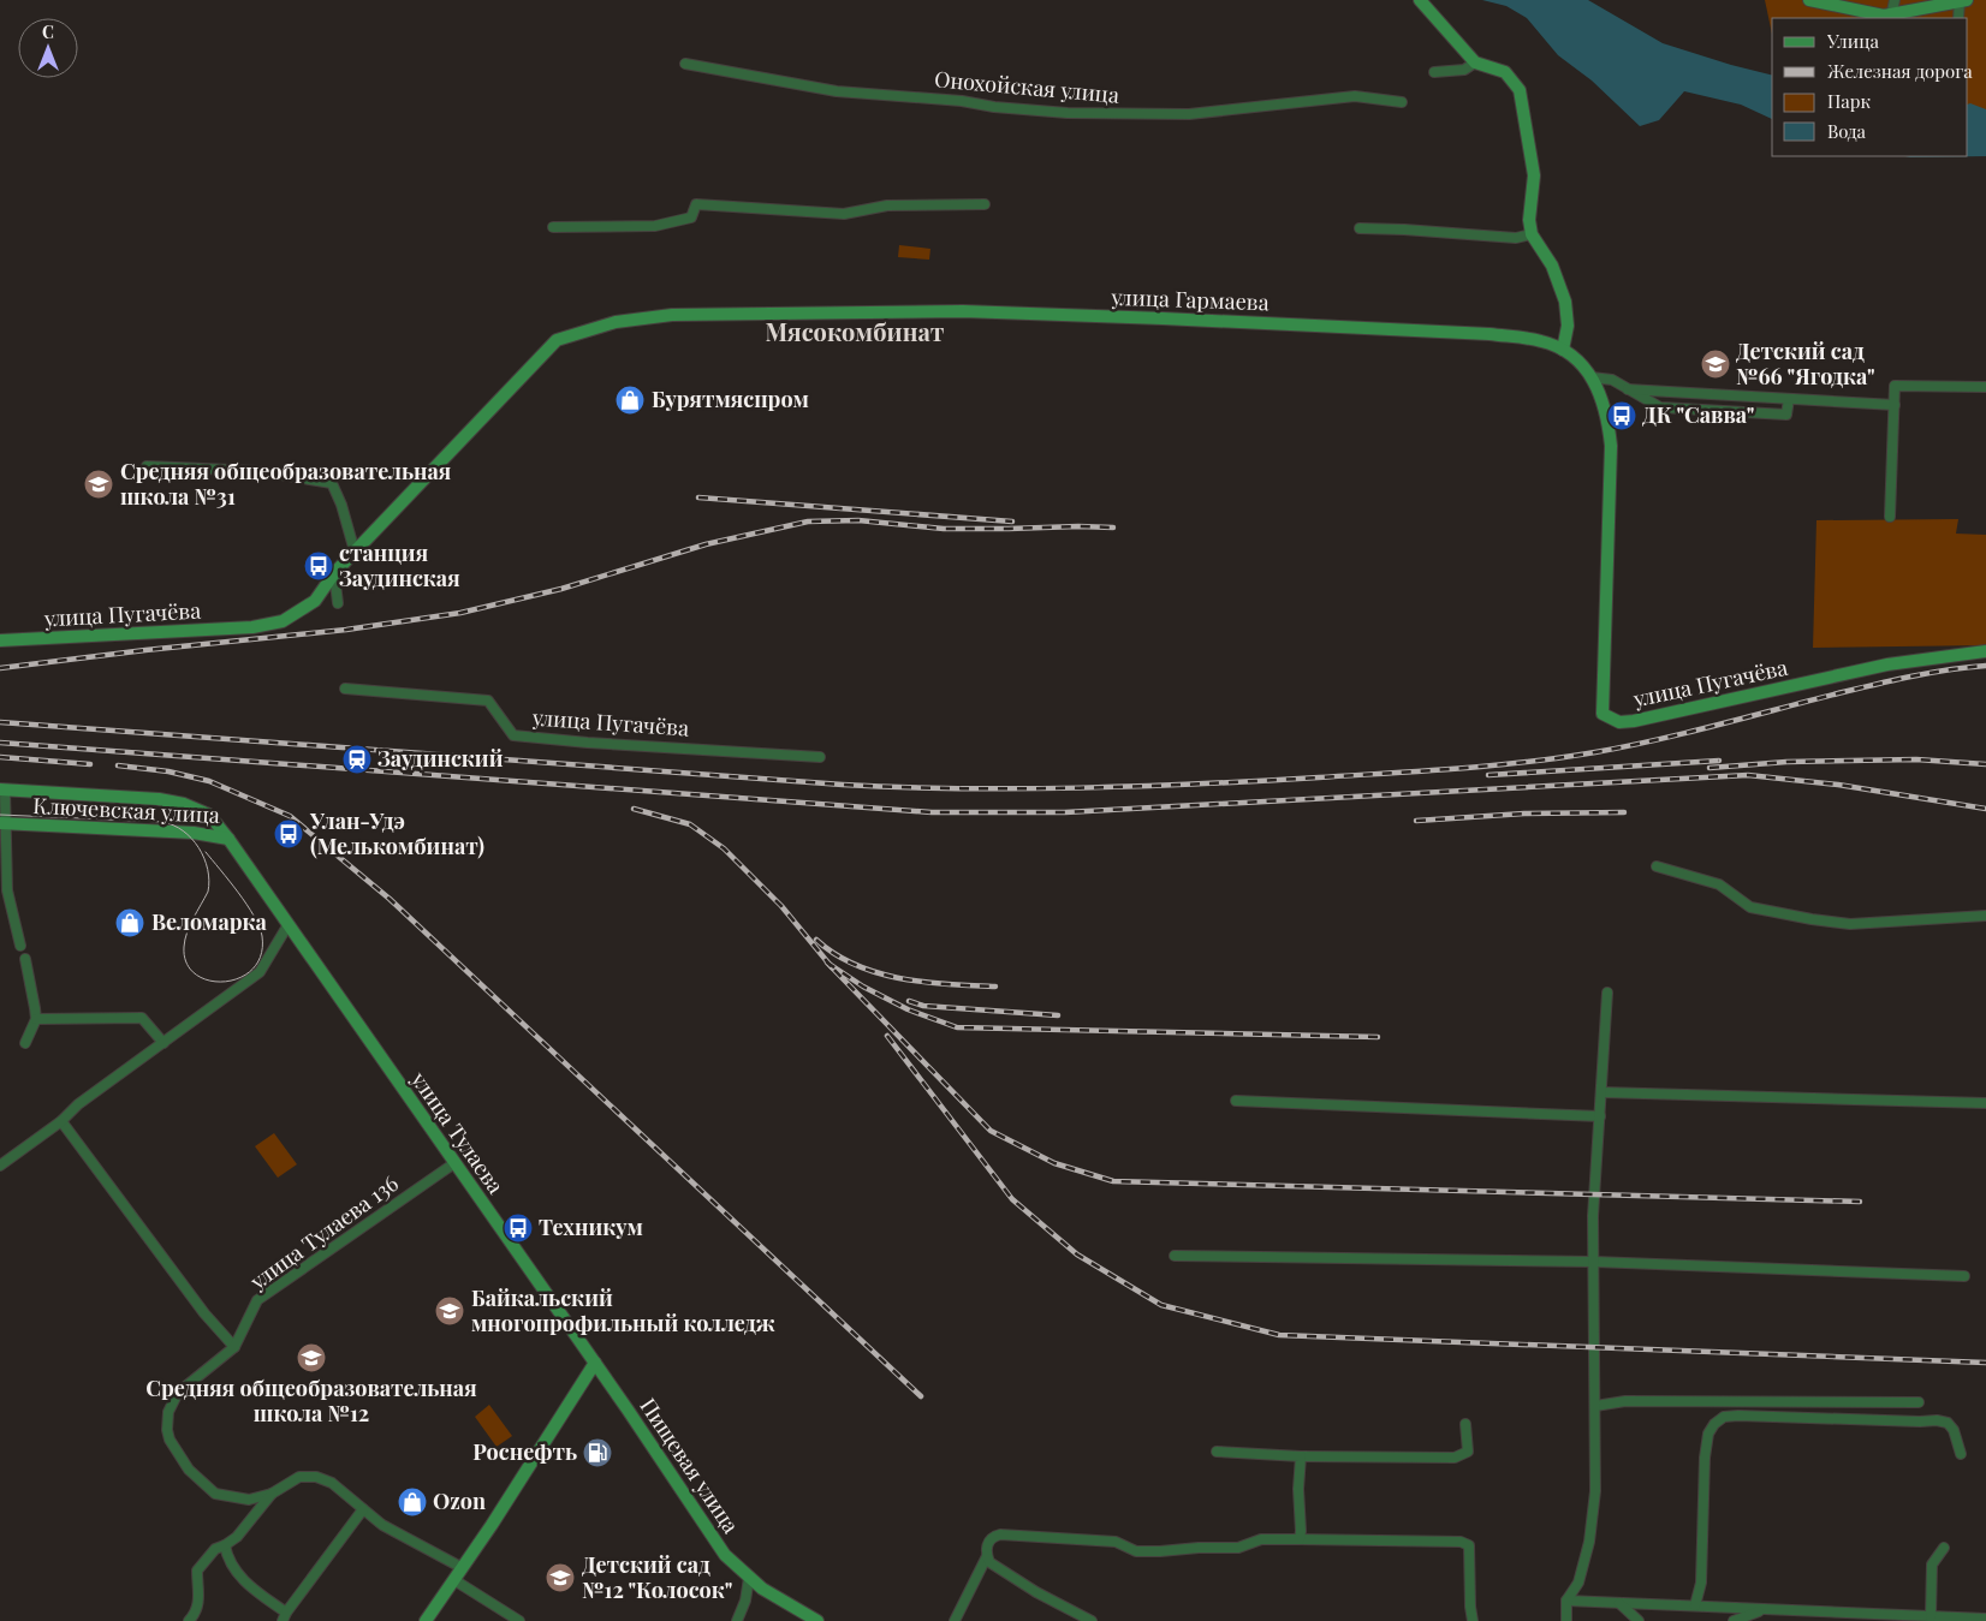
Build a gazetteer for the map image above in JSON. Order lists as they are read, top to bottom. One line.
{"streets":{"street":["Онохойская улица","улица Гармаева","улица Пугачёва","Ключевская улица","улица Тулаева","улица Тулаева 136","Пищевая улица"]},"crossings":[["улица Гармаева","улица Пугачёва"],["Ключевская улица","улица Тулаева"],["улица Тулаева","улица Тулаева 136"],["улица Тулаева","Пищевая улица"]],"districts":["Мясокомбинат"],"places":{"school or university":["Детский сад №66 \"Ягодка\"","Средняя общеобразовательная школа №31","Байкальский многопрофильный колледж","Средняя общеобразовательная школа №12","Детский сад №12 \"Колосок\""],"shop":["Бурятмяспром","Веломарка","Ozon"],"bus stop":["ДК \"Савва\"","станция Заудинская","Улан-Удэ (Мелькомбинат)","Техникум"],"station":["Заудинский"],"fuel station":["Роснефть"]},"legend":["Улица","Железная дорога","Парк","Вода"],"north":"top"}
